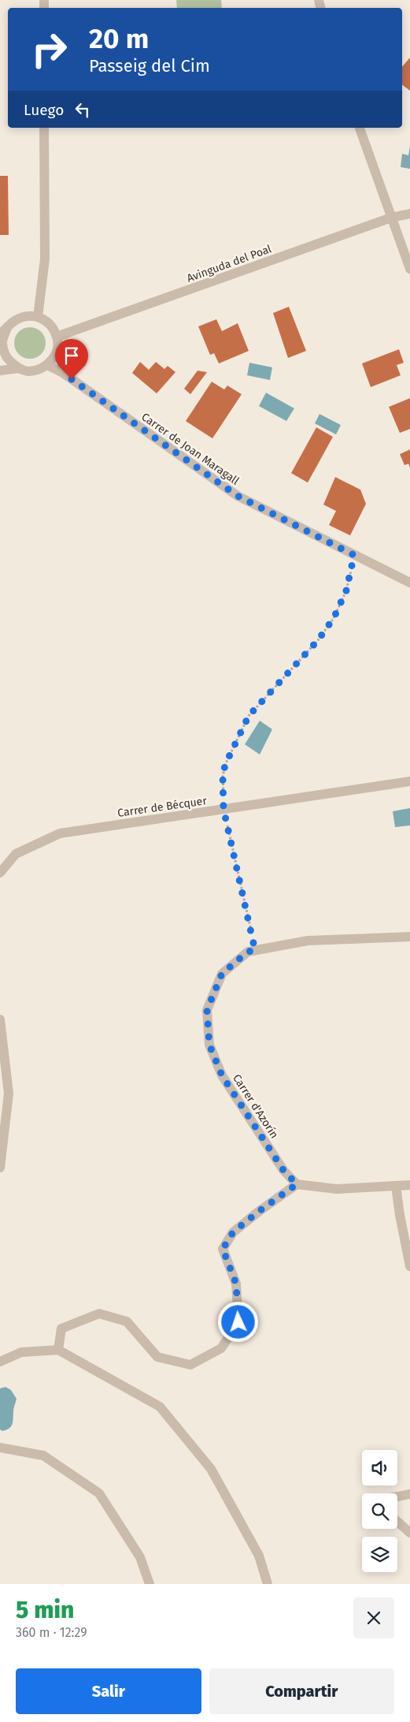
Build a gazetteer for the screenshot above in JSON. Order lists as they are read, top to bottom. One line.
{"streets":{"street":["Avinguda del Poal","Carrer de Joan Maragall","Carrer de Bécquer","Carrer d'Azorín"]},"crossings":[["Avinguda del Poal","Carrer de Joan Maragall"]],"page":{"turn":["20 m","Passeig del Cim"],"then":"Luego","heading":["5 min","360 m · 12:29"],"buttons":["Salir","Compartir"]}}
